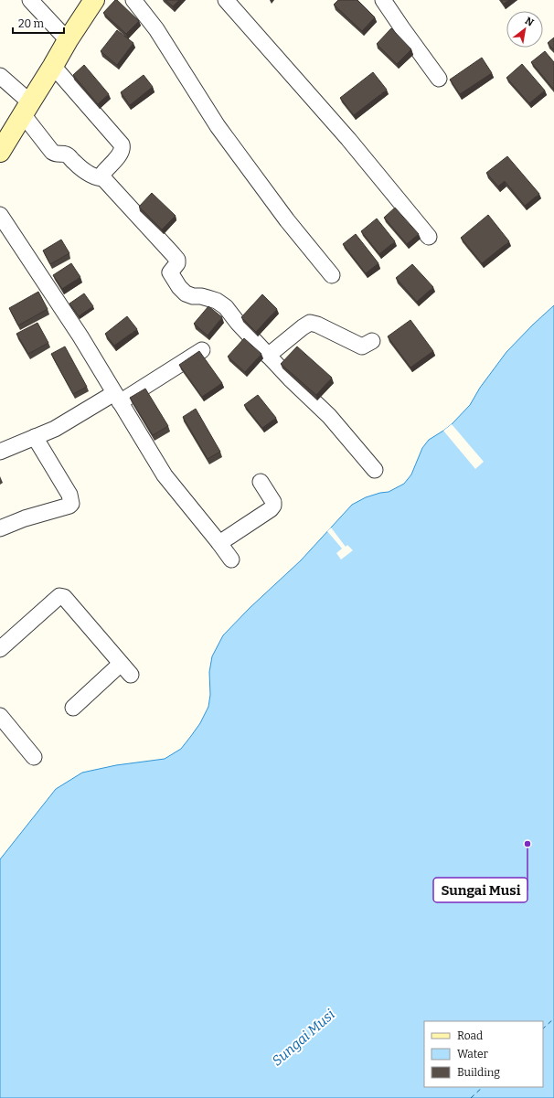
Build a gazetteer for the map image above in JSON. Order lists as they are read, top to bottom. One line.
{"water":["Sungai Musi"],"places":["Sungai Musi"],"legend":["Road","Water","Building"],"scale_bar":"20 m","north":"top right"}
